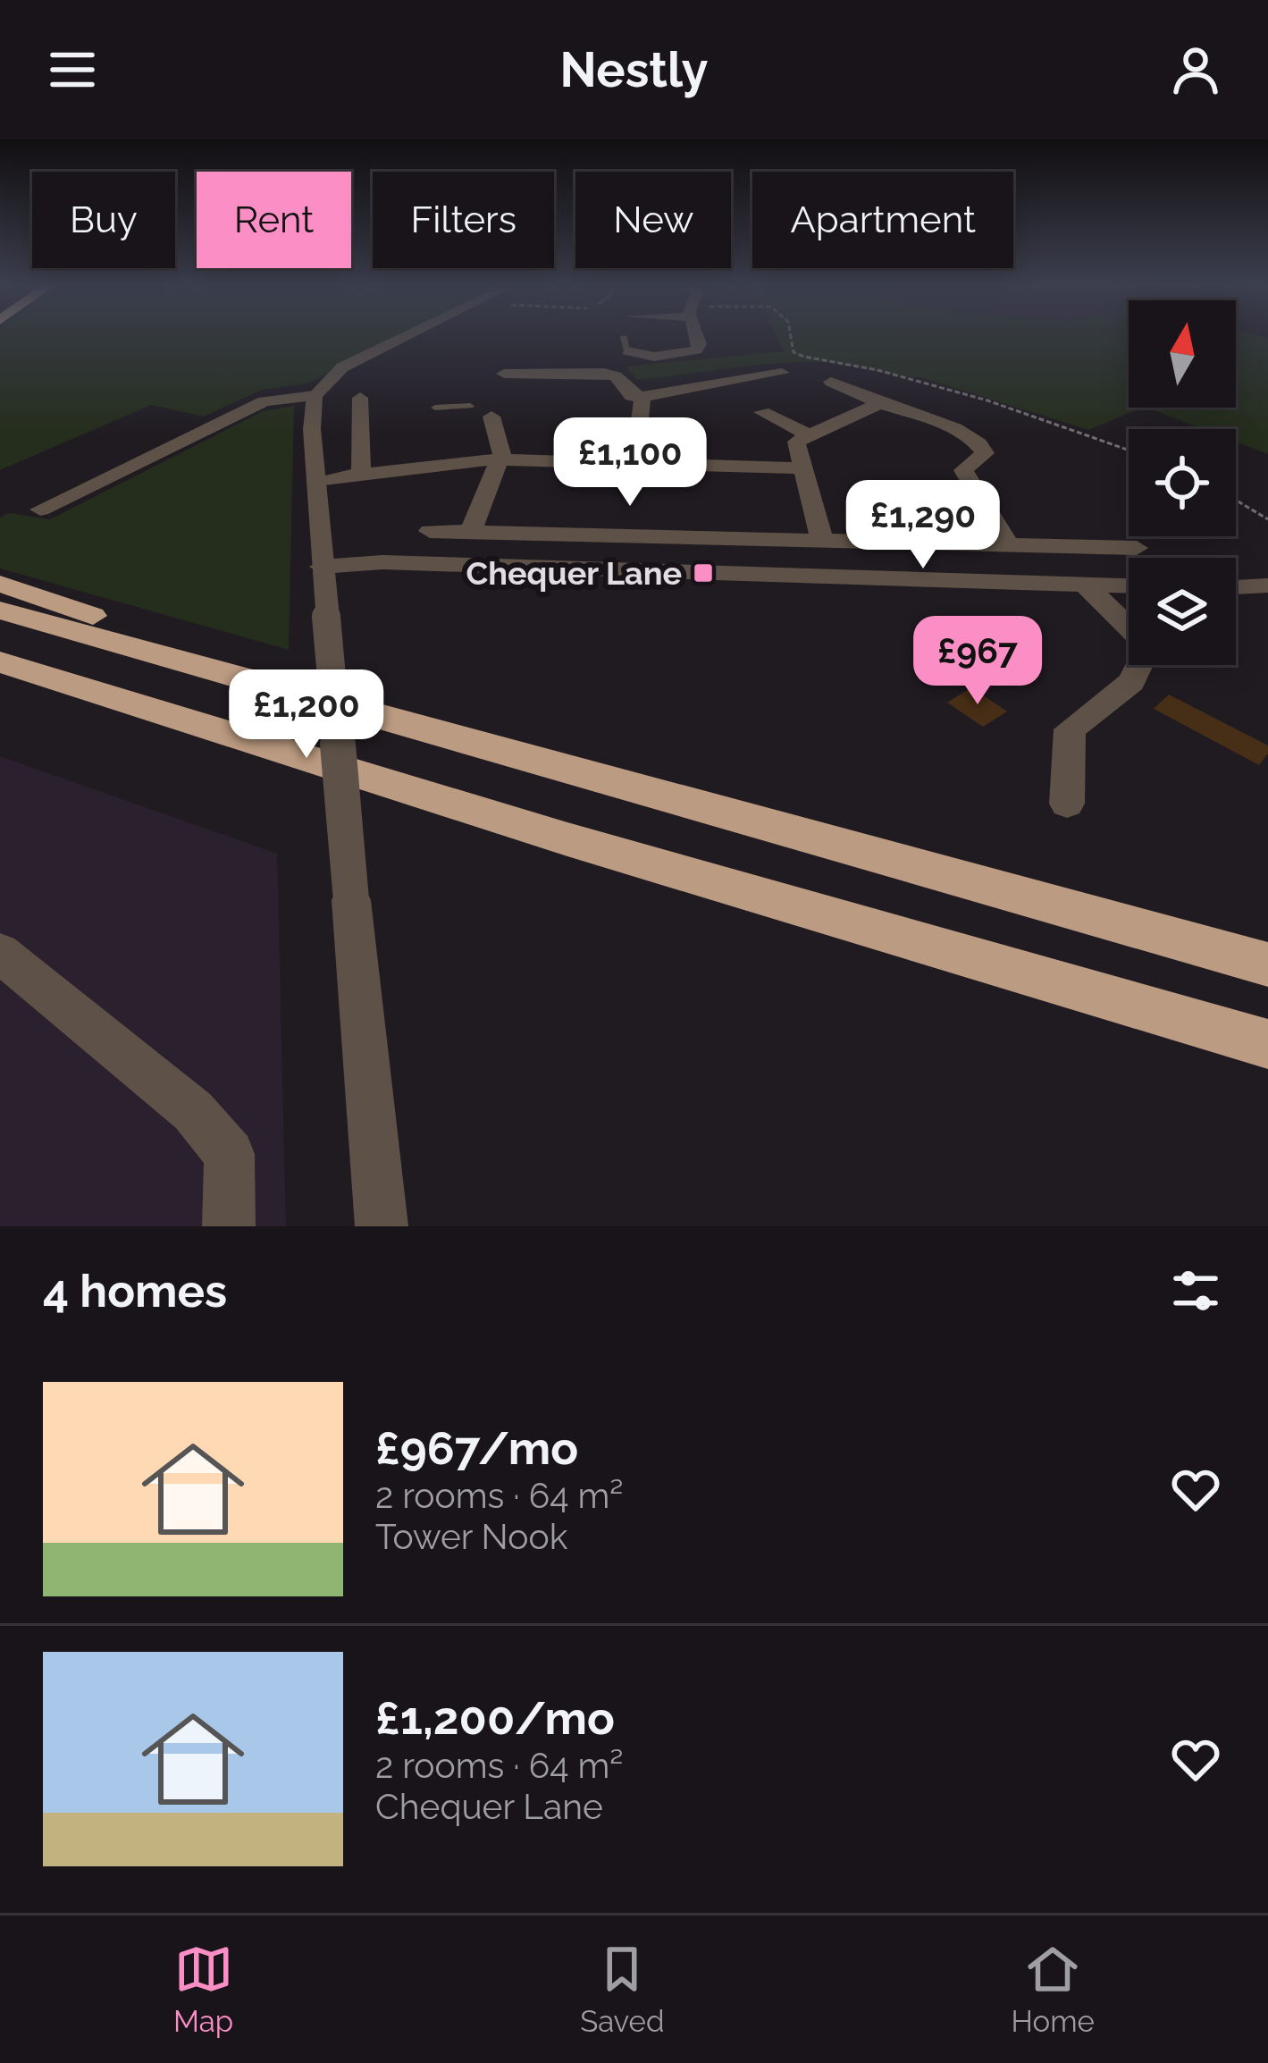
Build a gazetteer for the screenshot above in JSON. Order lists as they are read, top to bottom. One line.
{"places":{"transit":["Chequer Lane"]},"north":"top","page":{"header":"Nestly","chip":["Buy","Rent","Filters","New","Apartment"],"price":["£1,100","£1,290","£967","£1,200"],"heading":"4 homes","list":[{"name":"£967/mo","note":"2 rooms · 64 m² · Tower Nook"},{"name":"£1,200/mo","note":"2 rooms · 64 m² · Chequer Lane"}],"tabs":["Map","Saved","Home"]}}
